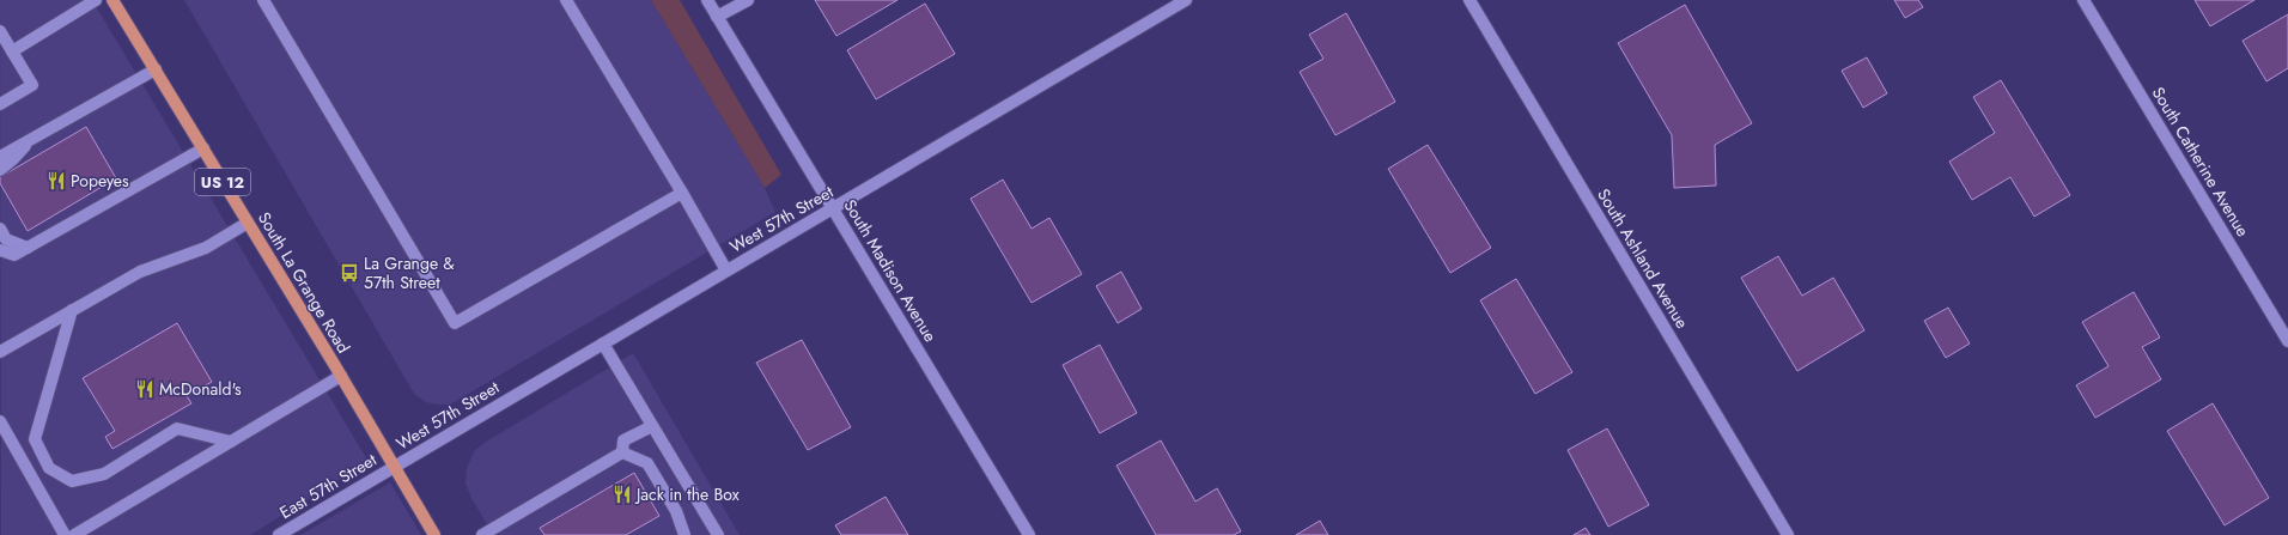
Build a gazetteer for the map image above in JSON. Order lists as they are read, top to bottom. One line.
{"streets":{"main road":["US 12","South La Grange Road"],"street":["South Catherine Avenue","West 57th Street","South Ashland Avenue","South Madison Avenue","East 57th Street"]},"crossings":[["West 57th Street","South Madison Avenue"],["West 57th Street","South La Grange Road"],["West 57th Street","East 57th Street"],["South La Grange Road","East 57th Street"]],"places":{"restaurant":["Popeyes","McDonald's","Jack in the Box"],"bus stop":["La Grange & 57th Street"]}}
